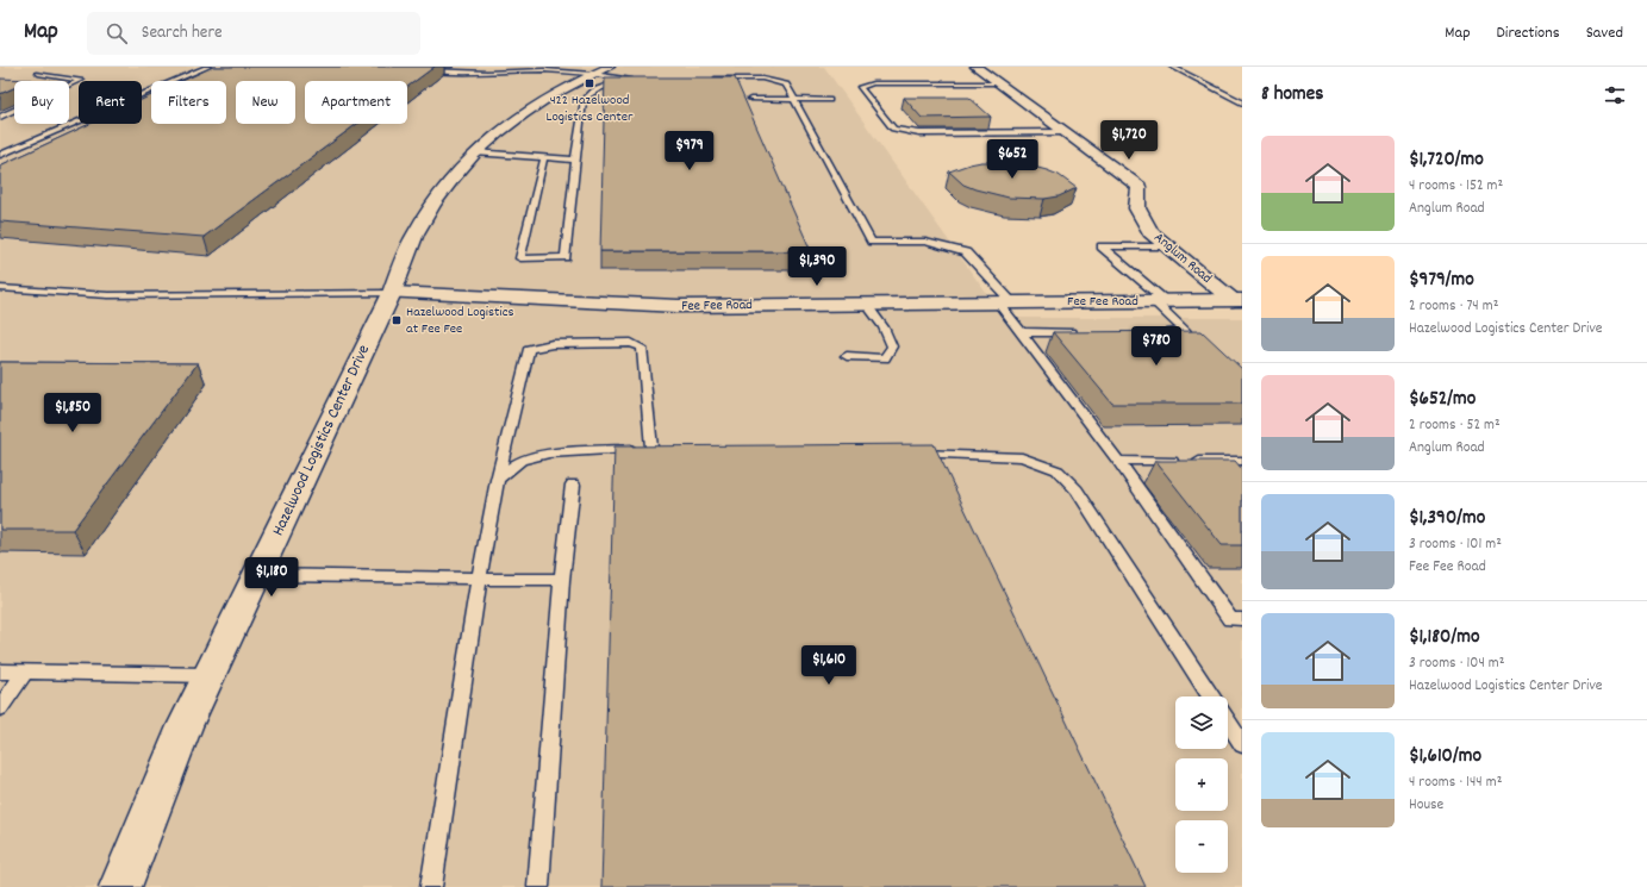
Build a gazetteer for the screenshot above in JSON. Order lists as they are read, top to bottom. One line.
{"streets":{"street":["Anglum Road","Fee Fee Road","Hazelwood Logistics Center Drive"]},"crossings":[["Anglum Road","Fee Fee Road"],["Fee Fee Road","Hazelwood Logistics Center Drive"]],"places":{"transit":["422 Hazelwood Logistics Center","Hazelwood Logistics at Fee Fee"]},"page":{"header":"Map","search":"Search here","nav":["Map","Directions","Saved"],"heading":"8 homes","chip":["Buy","Rent","Filters","New","Apartment"],"price":["$1,720","$979","$652","$1,390","$780","$1,850","$1,180","$1,610"],"list":[{"name":"$1,720/mo","note":"4 rooms · 152 m² · Anglum Road"},{"name":"$979/mo","note":"2 rooms · 74 m² · Hazelwood Logistics Center Drive"},{"name":"$652/mo","note":"2 rooms · 52 m² · Anglum Road"},{"name":"$1,390/mo","note":"3 rooms · 101 m² · Fee Fee Road"},{"name":"$1,180/mo","note":"3 rooms · 104 m² · Hazelwood Logistics Center Drive"},{"name":"$1,610/mo","note":"4 rooms · 144 m² · House"}],"map_buttons":["+","−"]}}
